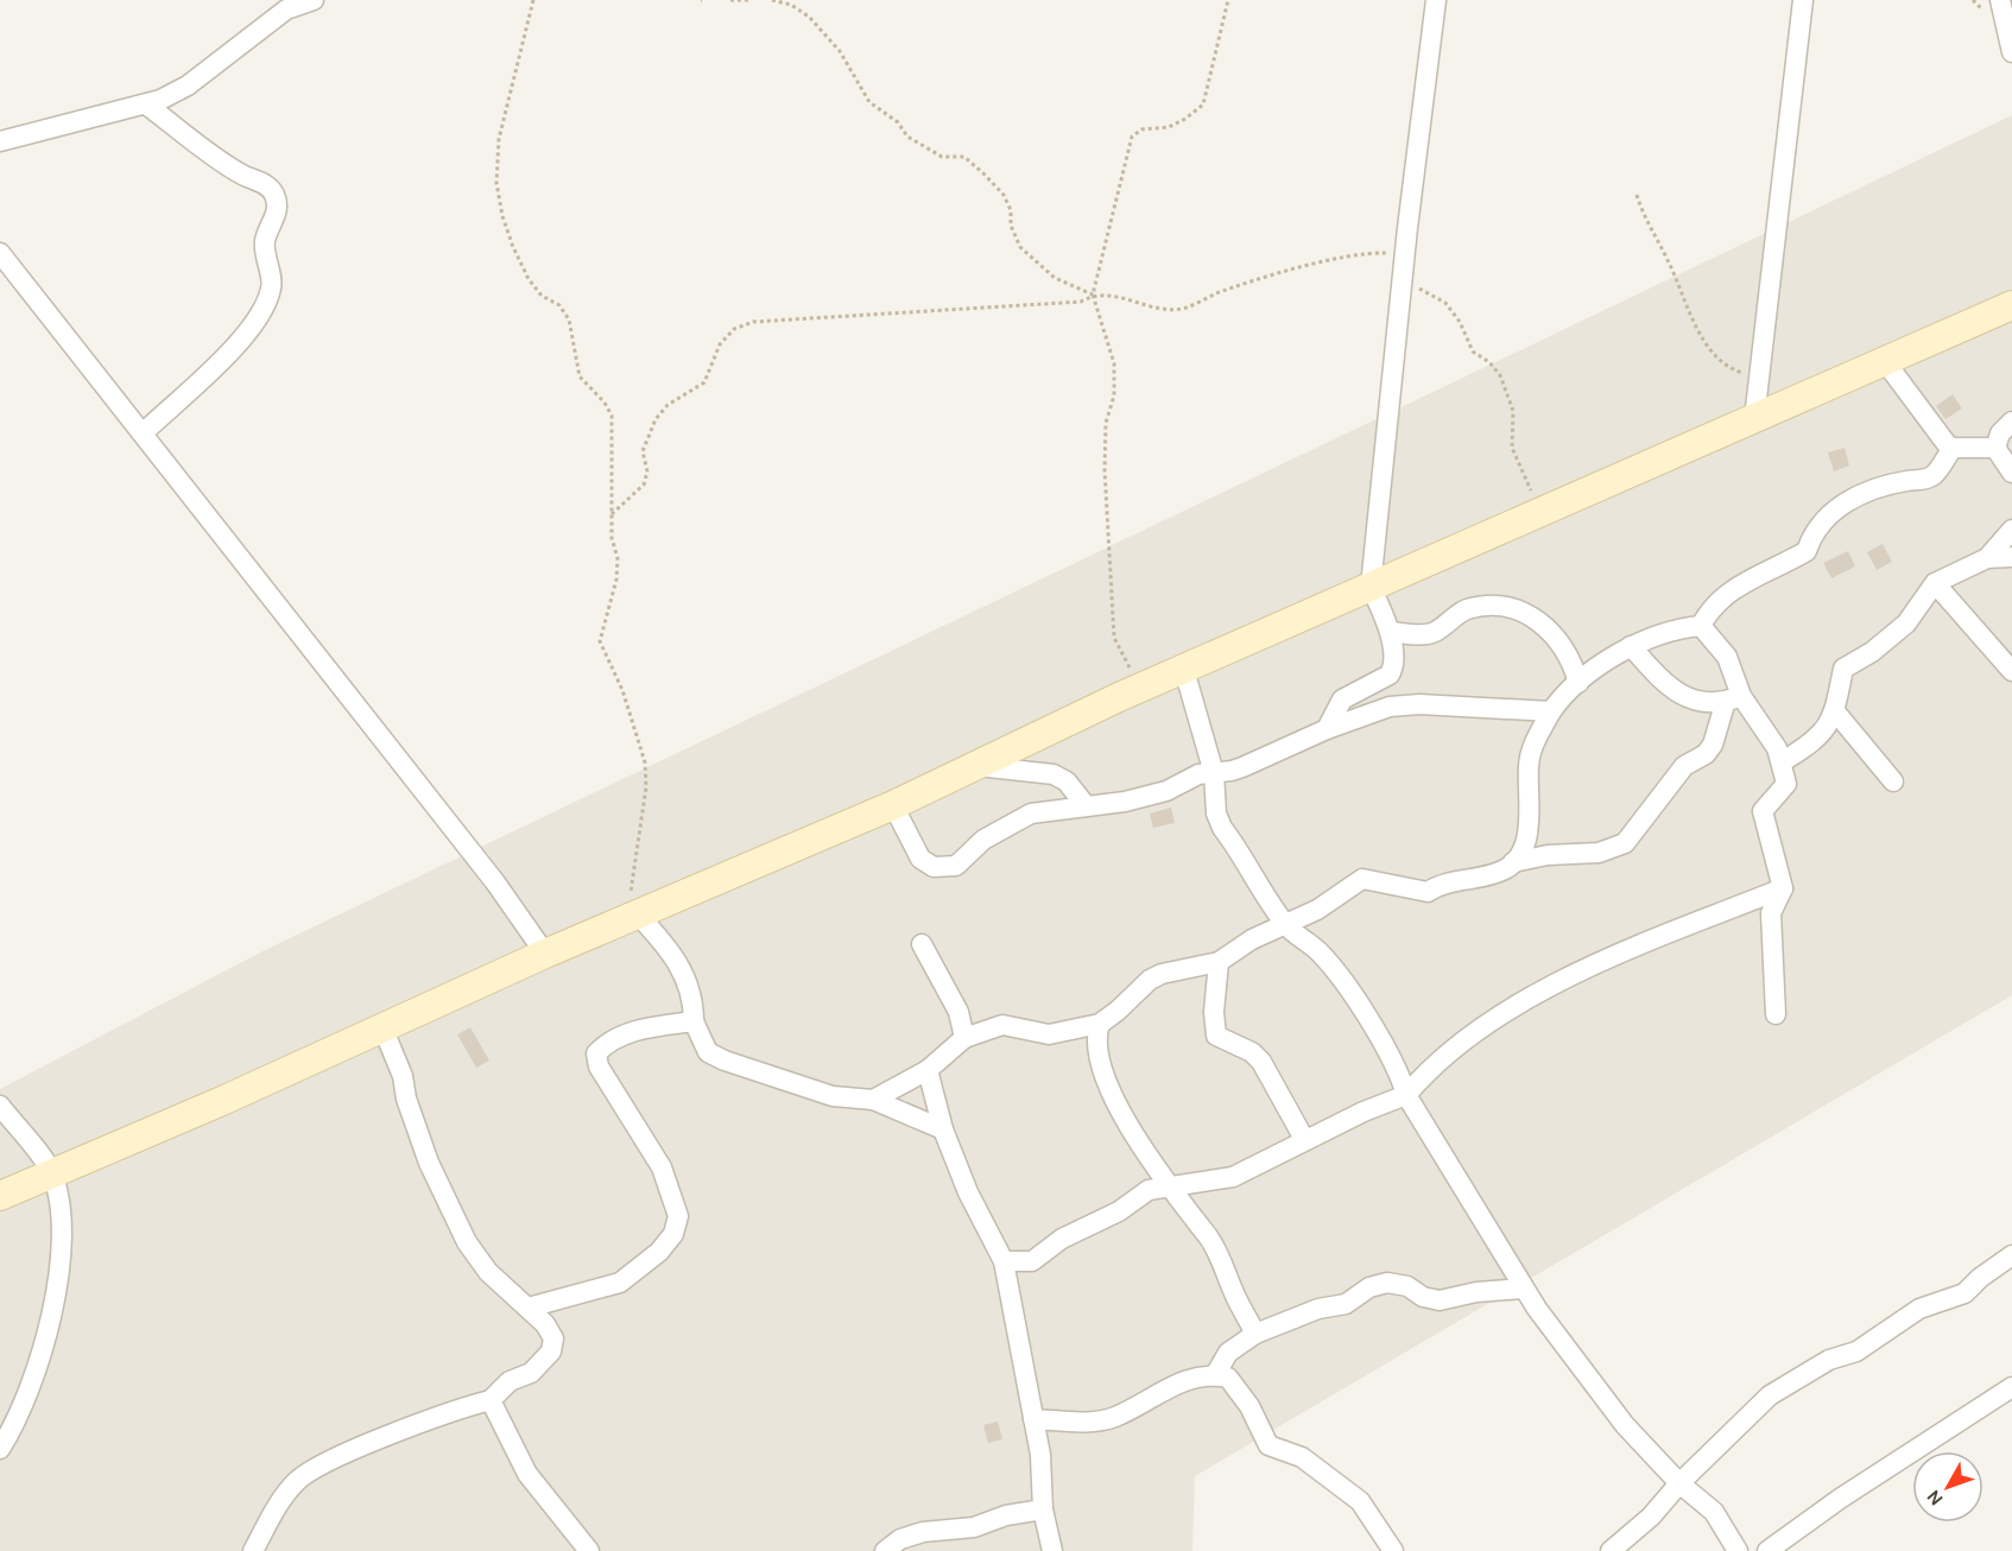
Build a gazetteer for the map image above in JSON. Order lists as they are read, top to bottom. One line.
{"north":"bottom left"}
